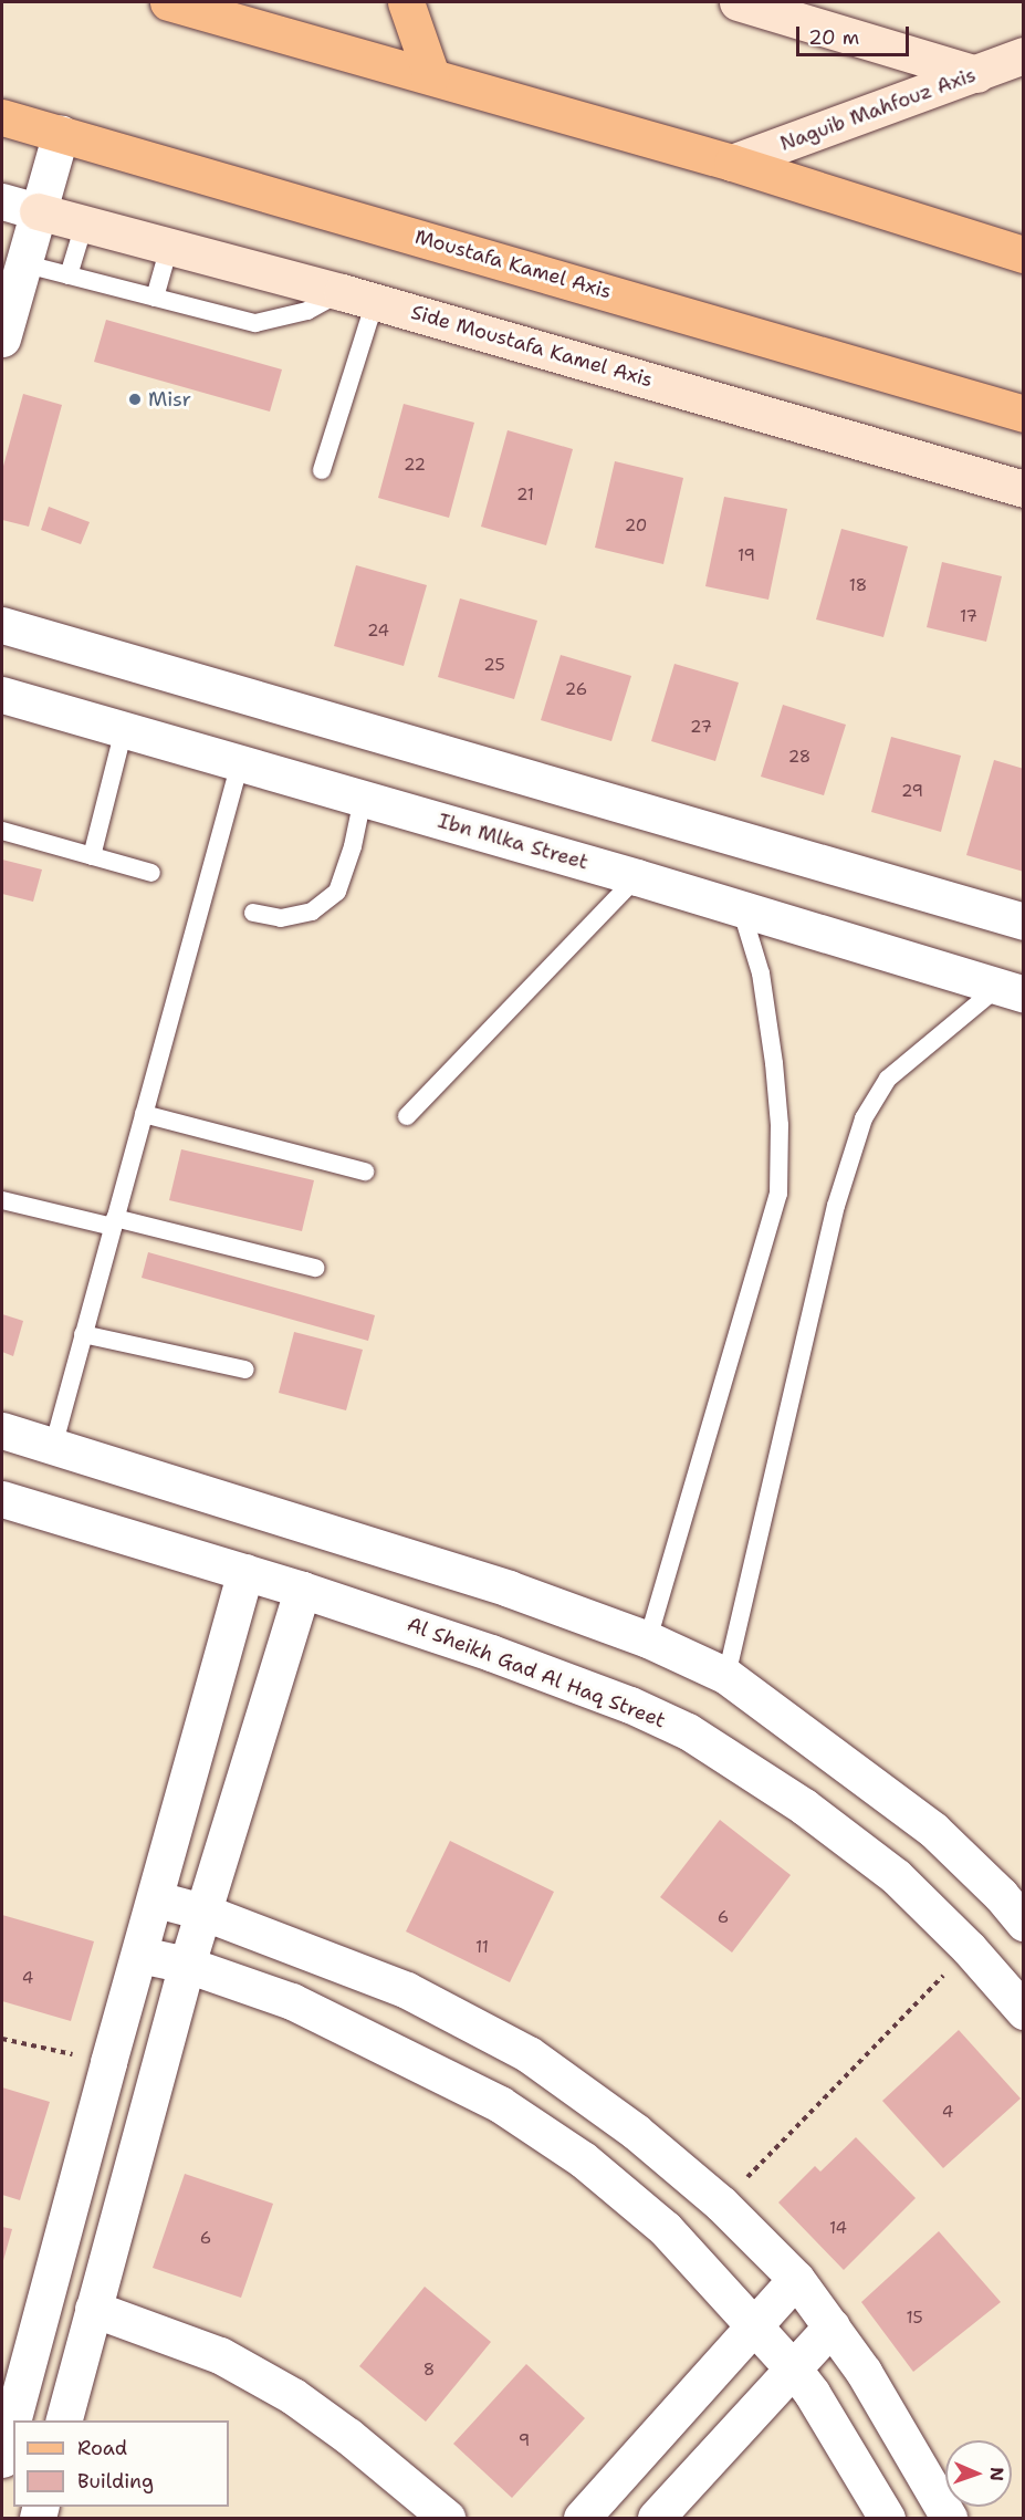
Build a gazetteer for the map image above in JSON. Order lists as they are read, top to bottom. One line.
{"streets":{"main road":["Moustafa Kamel Axis"],"street":["Naguib Mahfouz Axis","Side Moustafa Kamel Axis","Ibn Mlka Street","Al Sheikh Gad Al Haq Street"]},"places":["Misr"],"house_numbers":["22","21","20","19","18","17","24","25","26","27","28","29","6","11","4","4","14","6","15","8","9"],"legend":["Road","Building"],"scale_bar":"20 m","north":"right"}
